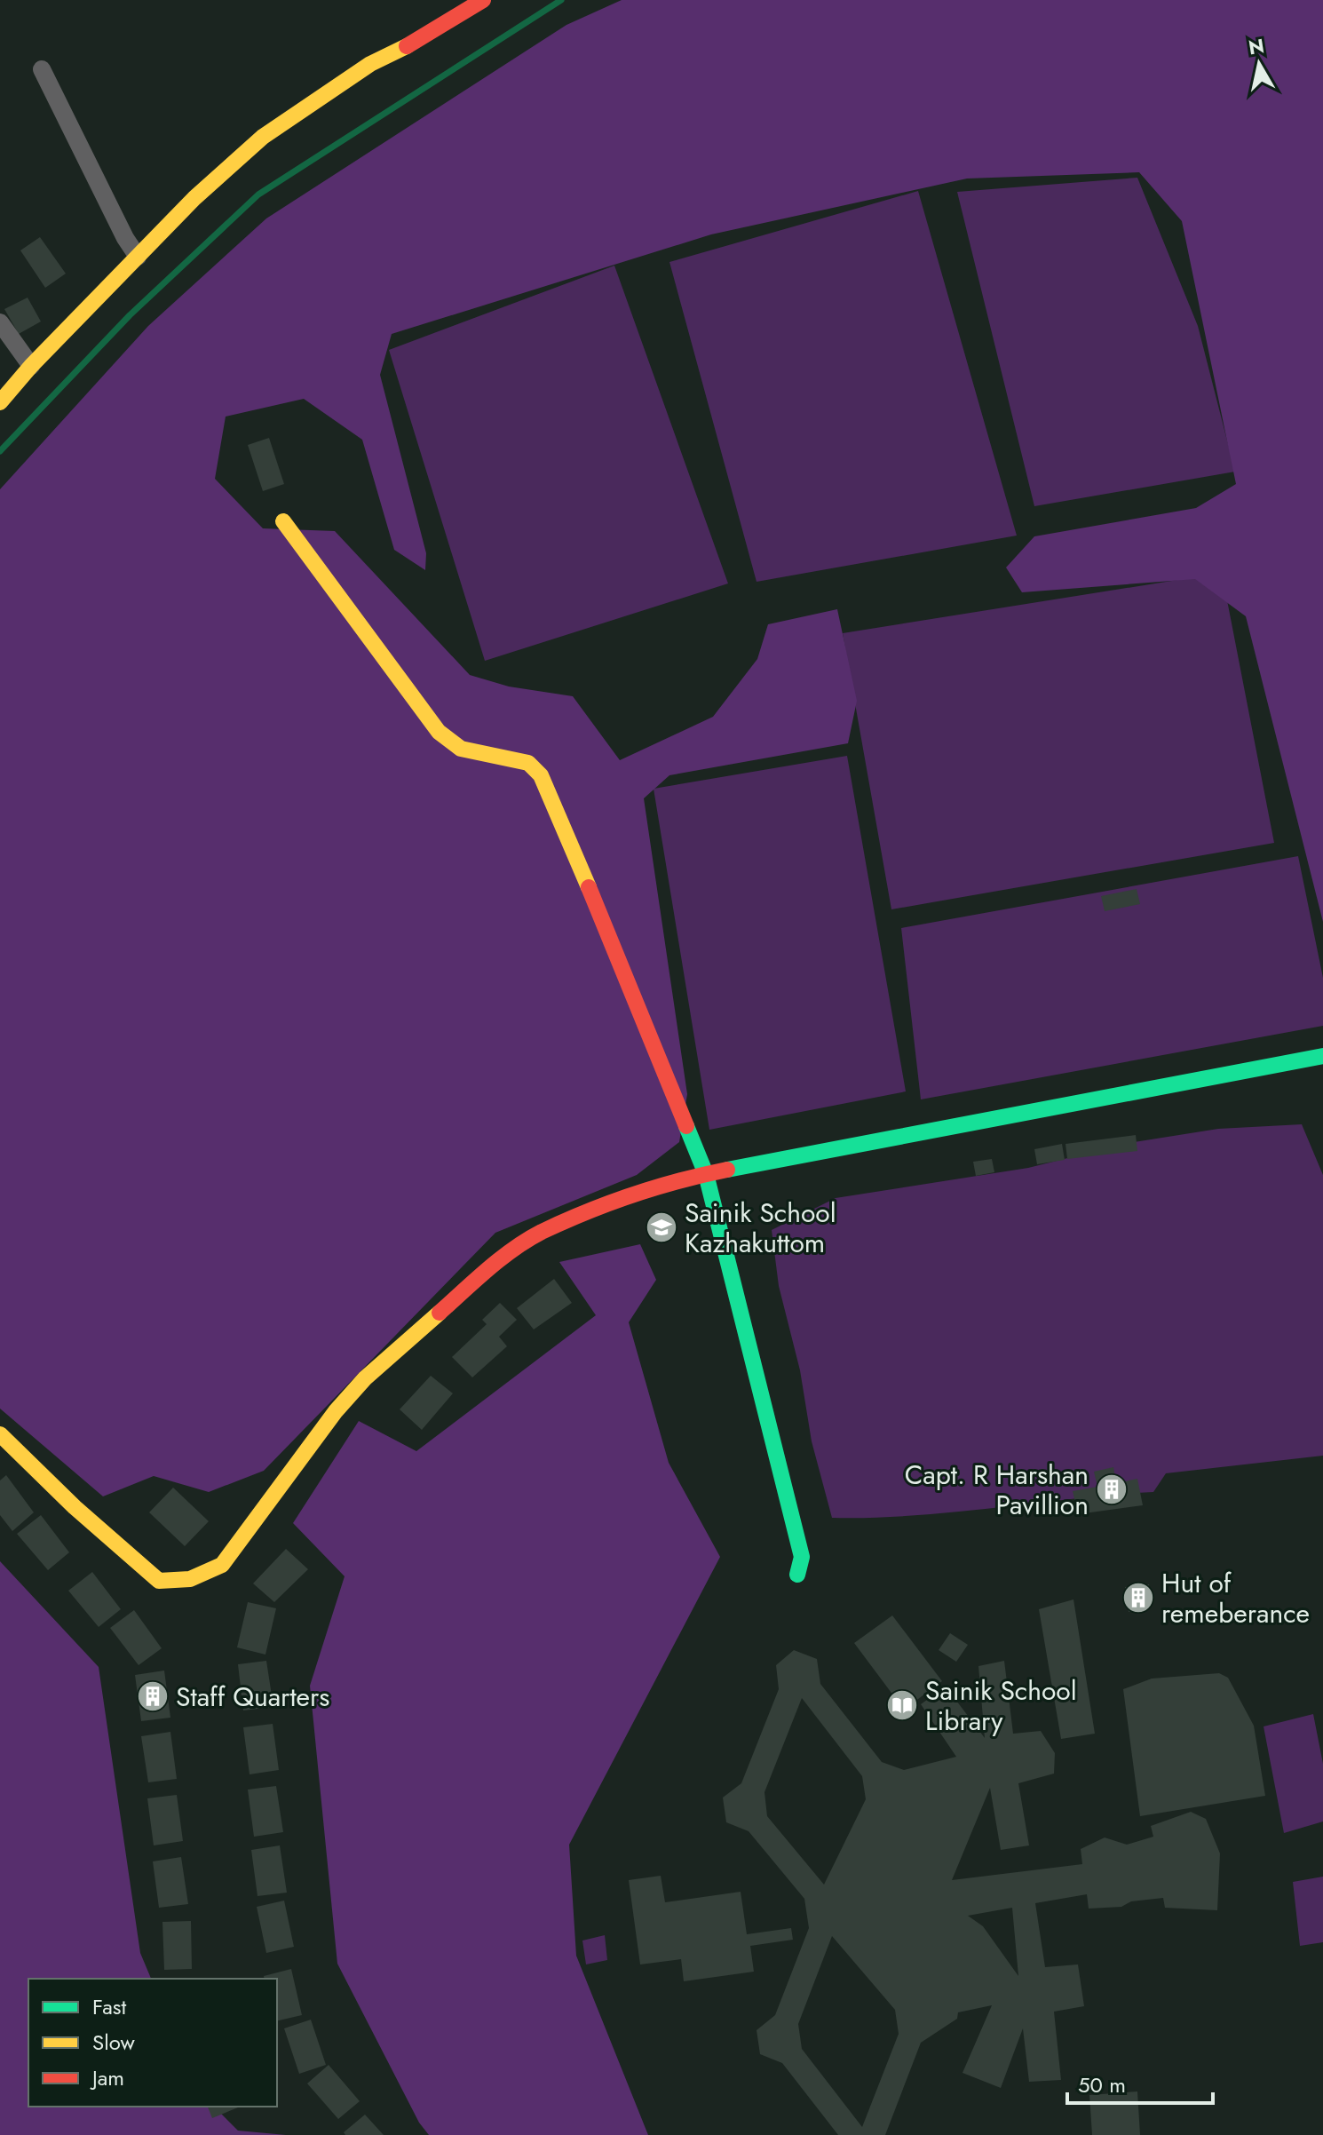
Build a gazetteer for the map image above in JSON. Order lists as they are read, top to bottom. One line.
{"places":{"school or university":["Sainik School Kazhakuttom"],"building":["Capt. R Harshan Pavillion","Hut of remeberance","Staff Quarters"],"library":["Sainik School Library"]},"legend":["Fast","Slow","Jam"],"scale_bar":"50 m","north":"top"}
